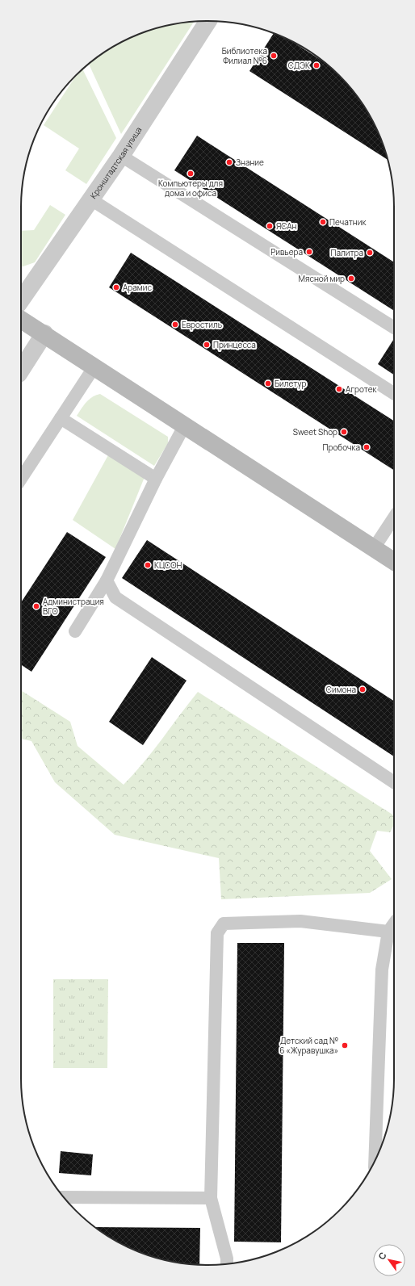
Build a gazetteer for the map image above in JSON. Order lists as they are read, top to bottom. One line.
{"streets":{"street":["Кронштадтская улица"]},"places":["Библиотека Филиал №6","СДЭК","Знание","Компьютеры для дома и офиса","Печатник","ЯСАн","Ривьера","Палитра","Мясной мир","Арамис","Евростиль","Принцесса","Билетур","Агротек","Sweet Shop","Пробочка","КЦСОН","Администрация ВГО","Симона","Детский сад № 6 «Журавушка»"],"north":"top left"}
